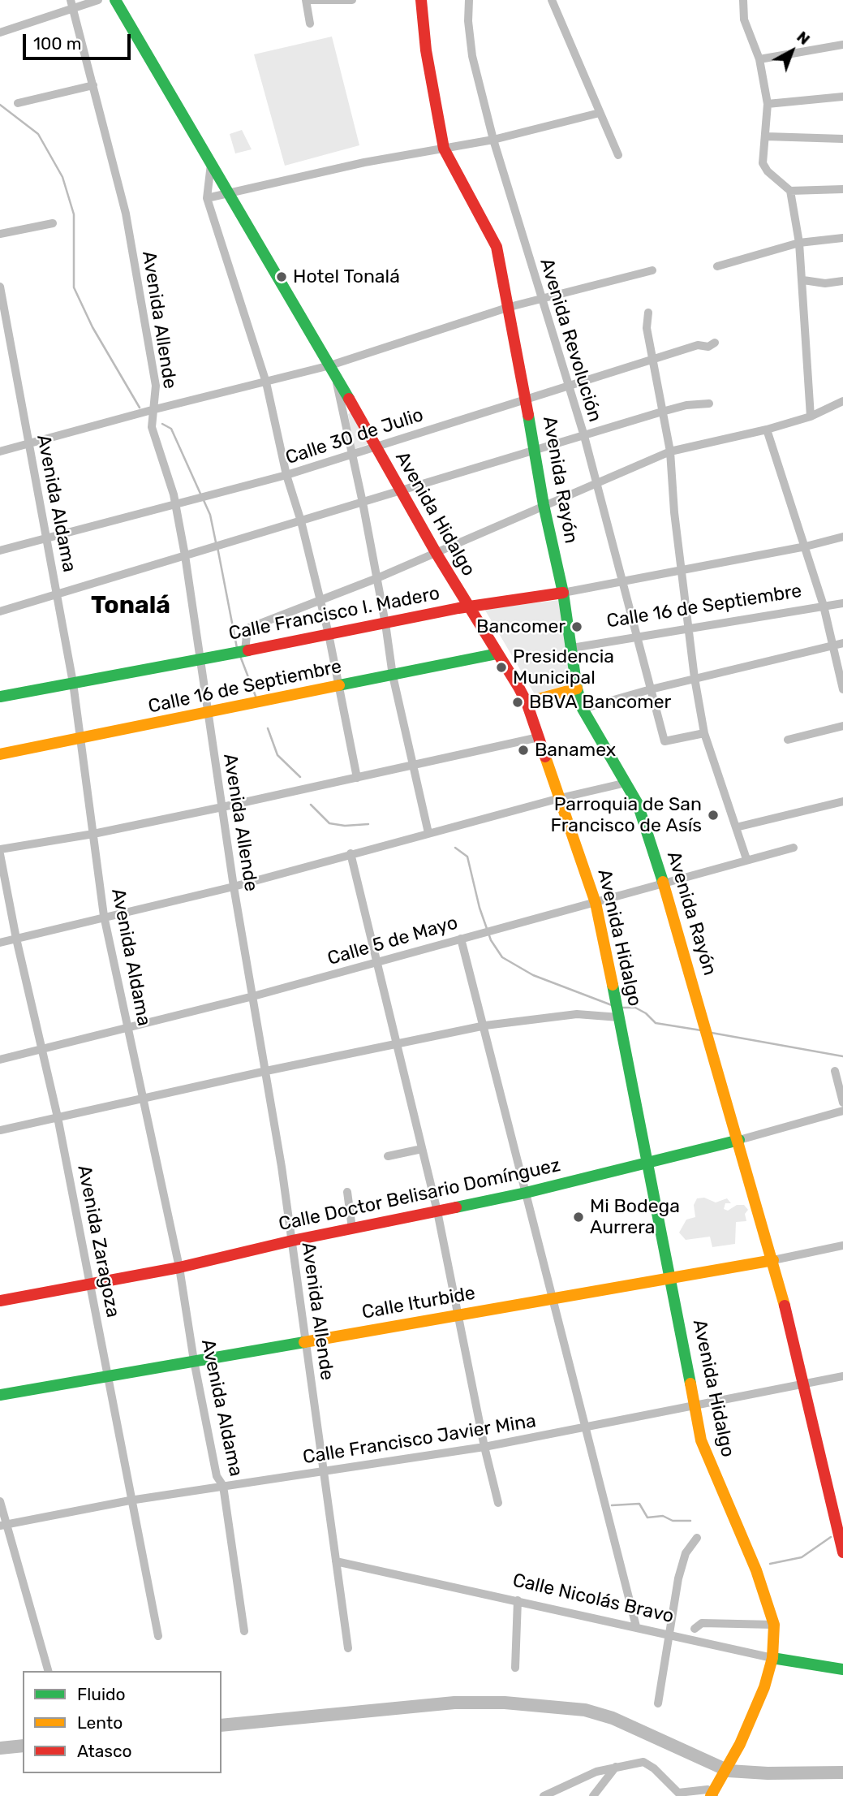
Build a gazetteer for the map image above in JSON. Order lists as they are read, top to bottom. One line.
{"streets":{"main road":["Avenida Rayón","Avenida Hidalgo","Calle 16 de Septiembre","Calle Francisco I. Madero","Calle Doctor Belisario Domínguez","Calle Iturbide","Calle Nicolás Bravo"],"street":["Avenida Allende","Avenida Revolución","Calle 30 de Julio","Avenida Aldama","Calle 5 de Mayo","Avenida Zaragoza","Calle Francisco Javier Mina"]},"crossings":[["Avenida Allende","Calle 30 de Julio"],["Avenida Allende","Calle 16 de Septiembre"],["Avenida Allende","Calle Francisco I. Madero"],["Avenida Allende","Calle 5 de Mayo"],["Avenida Allende","Calle Doctor Belisario Domínguez"],["Avenida Allende","Calle Iturbide"],["Avenida Allende","Calle Francisco Javier Mina"],["Avenida Allende","Calle Nicolás Bravo"],["Avenida Revolución","Calle 30 de Julio"],["Avenida Revolución","Calle 16 de Septiembre"],["Avenida Revolución","Calle Francisco I. Madero"],["Calle 30 de Julio","Avenida Rayón"],["Calle 30 de Julio","Avenida Aldama"],["Calle 30 de Julio","Avenida Hidalgo"],["Avenida Rayón","Calle 16 de Septiembre"],["Avenida Rayón","Calle Francisco I. Madero"],["Avenida Rayón","Calle 5 de Mayo"],["Avenida Rayón","Calle Doctor Belisario Domínguez"],["Avenida Rayón","Calle Iturbide"],["Avenida Rayón","Calle Francisco Javier Mina"],["Avenida Aldama","Calle 16 de Septiembre"],["Avenida Aldama","Calle Francisco I. Madero"],["Avenida Aldama","Calle 5 de Mayo"],["Avenida Aldama","Calle Doctor Belisario Domínguez"],["Avenida Aldama","Calle Iturbide"],["Avenida Aldama","Calle Francisco Javier Mina"],["Avenida Hidalgo","Calle 16 de Septiembre"],["Avenida Hidalgo","Calle Francisco I. Madero"],["Avenida Hidalgo","Calle 5 de Mayo"],["Avenida Hidalgo","Calle Doctor Belisario Domínguez"],["Avenida Hidalgo","Calle Iturbide"],["Avenida Hidalgo","Calle Francisco Javier Mina"],["Avenida Hidalgo","Calle Nicolás Bravo"],["Calle 5 de Mayo","Avenida Zaragoza"],["Calle Doctor Belisario Domínguez","Avenida Zaragoza"],["Avenida Zaragoza","Calle Iturbide"],["Avenida Zaragoza","Calle Francisco Javier Mina"]],"districts":["Tonalá"],"places":["Hotel Tonalá","Bancomer","Presidencia Municipal","BBVA Bancomer","Banamex","Parroquia de San Francisco de Asís","Mi Bodega Aurrera"],"legend":["Fluido","Lento","Atasco"],"scale_bar":"100 m","north":"top right"}
